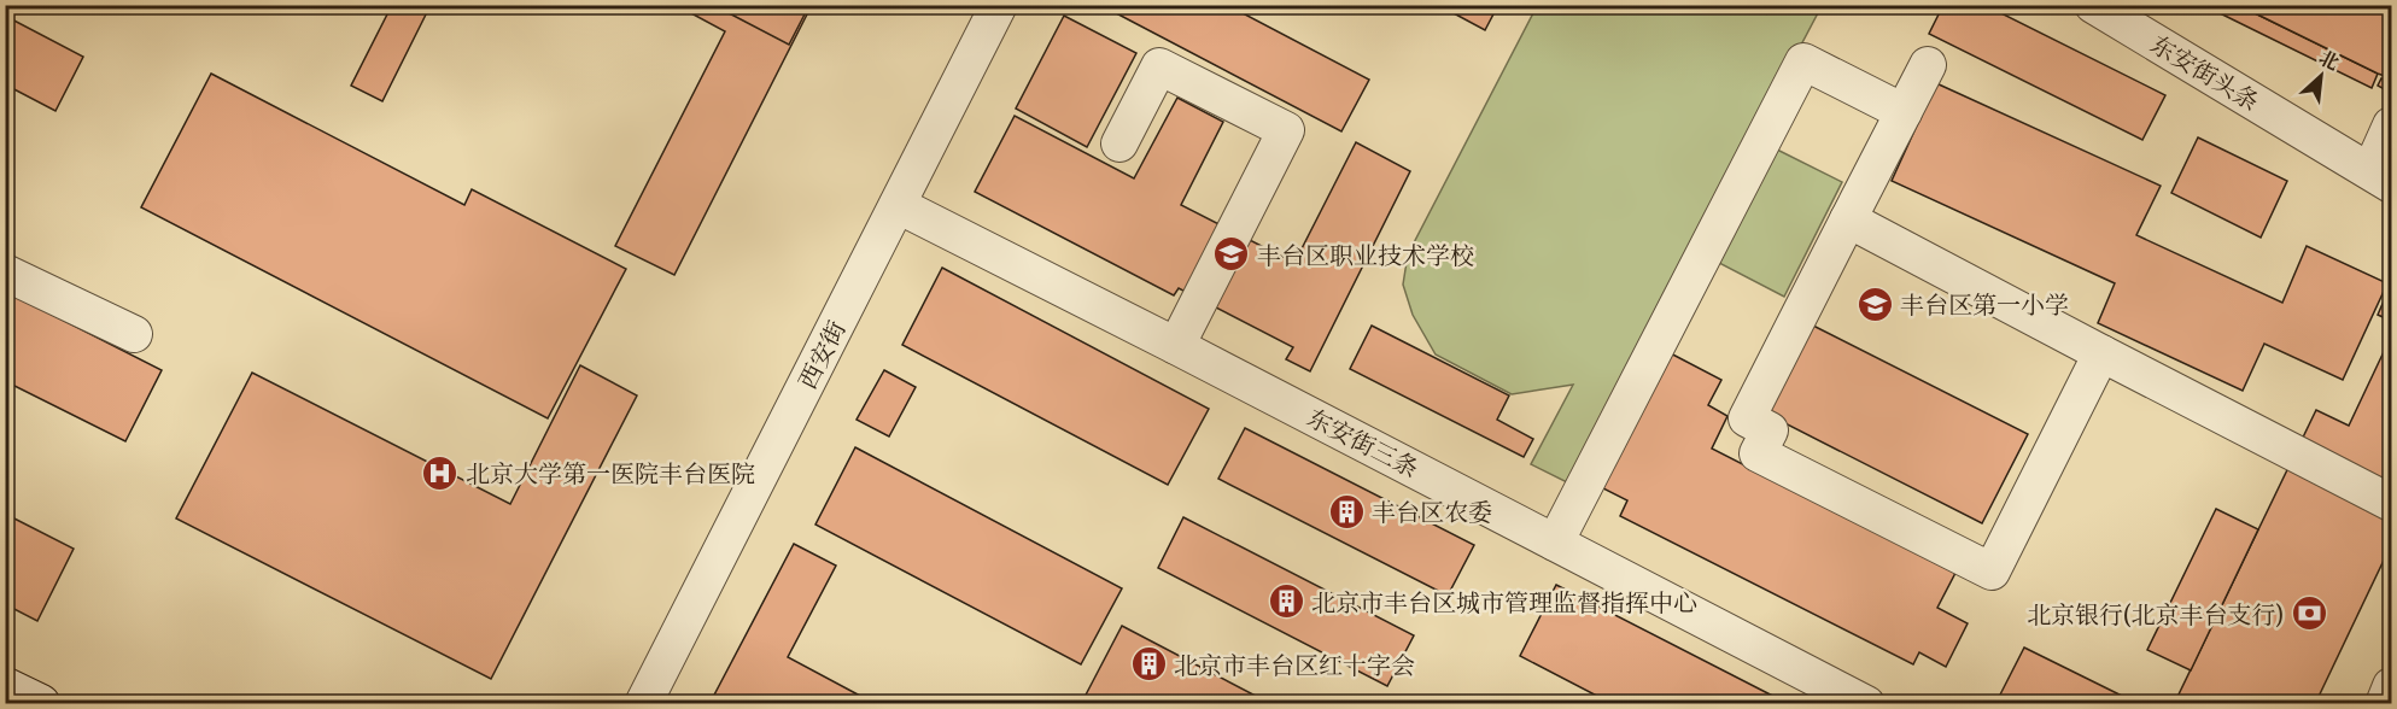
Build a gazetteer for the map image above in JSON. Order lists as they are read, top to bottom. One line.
{"streets":{"street":["东安街头条","西安街","东安街三条"]},"crossings":[["西安街","东安街三条"]],"places":{"school or university":["丰台区职业技术学校","丰台区第一小学"],"hospital":["北京大学第一医院丰台医院"],"building":["丰台区农委","北京市丰台区城市管理监督指挥中心","北京市丰台区红十字会"],"bank":["北京银行(北京丰台支行)"]},"north":"top right"}
